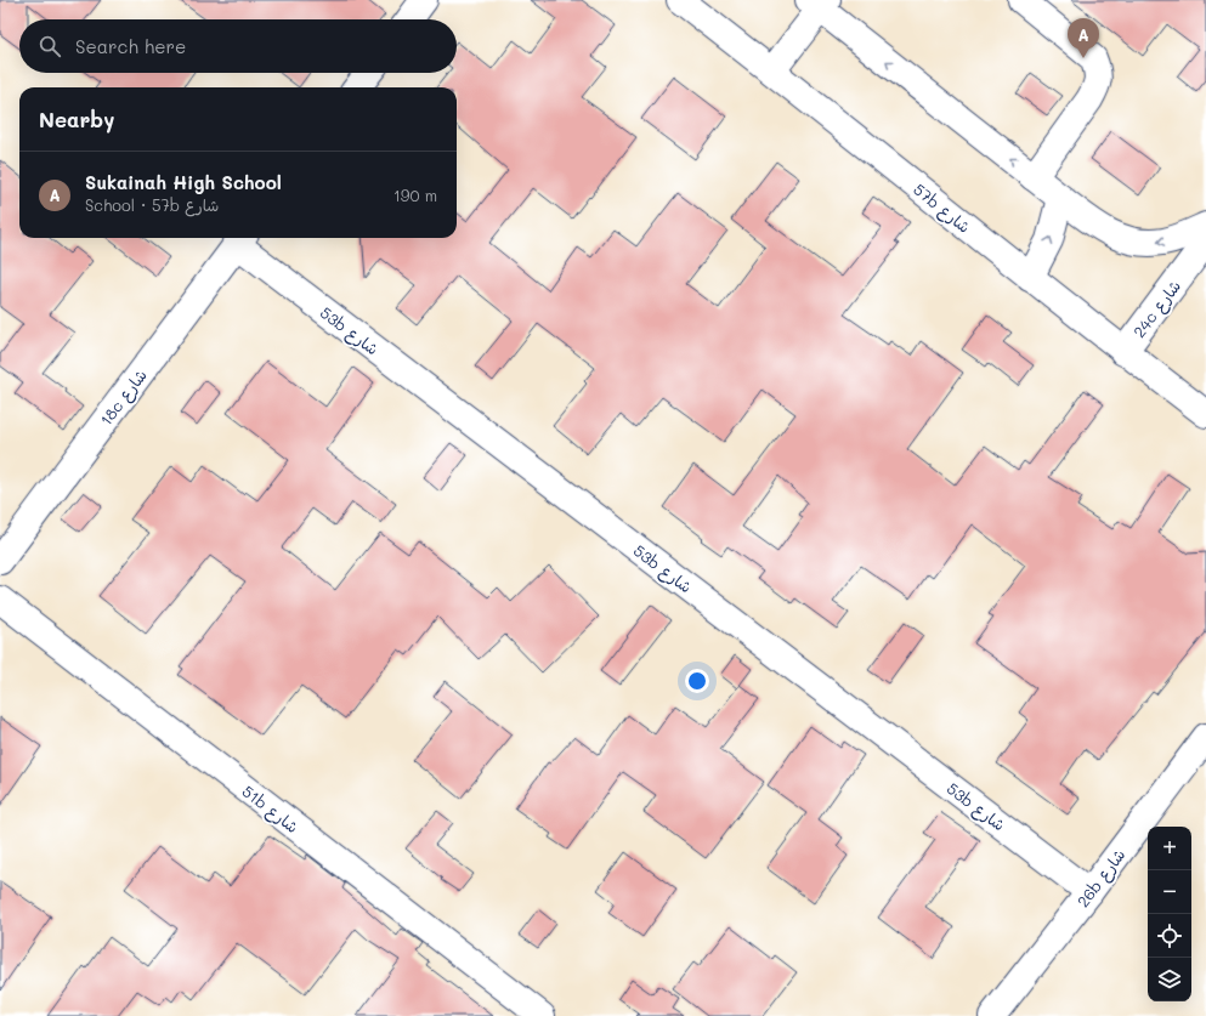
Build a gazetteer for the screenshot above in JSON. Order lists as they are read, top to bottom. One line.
{"streets":{"street":["57b شارع","24c شارع","53b شارع","18c شارع","51b شارع","26b شارع"]},"crossings":[["57b شارع","24c شارع"],["53b شارع","18c شارع"],["53b شارع","26b شارع"]],"page":{"pins":"A","search":"Search here","heading":"Nearby","list":[{"mark":"A","name":"Sukainah High School","note":"School · 57b شارع","value":"190 m"}],"map_buttons":["+","−"]}}
